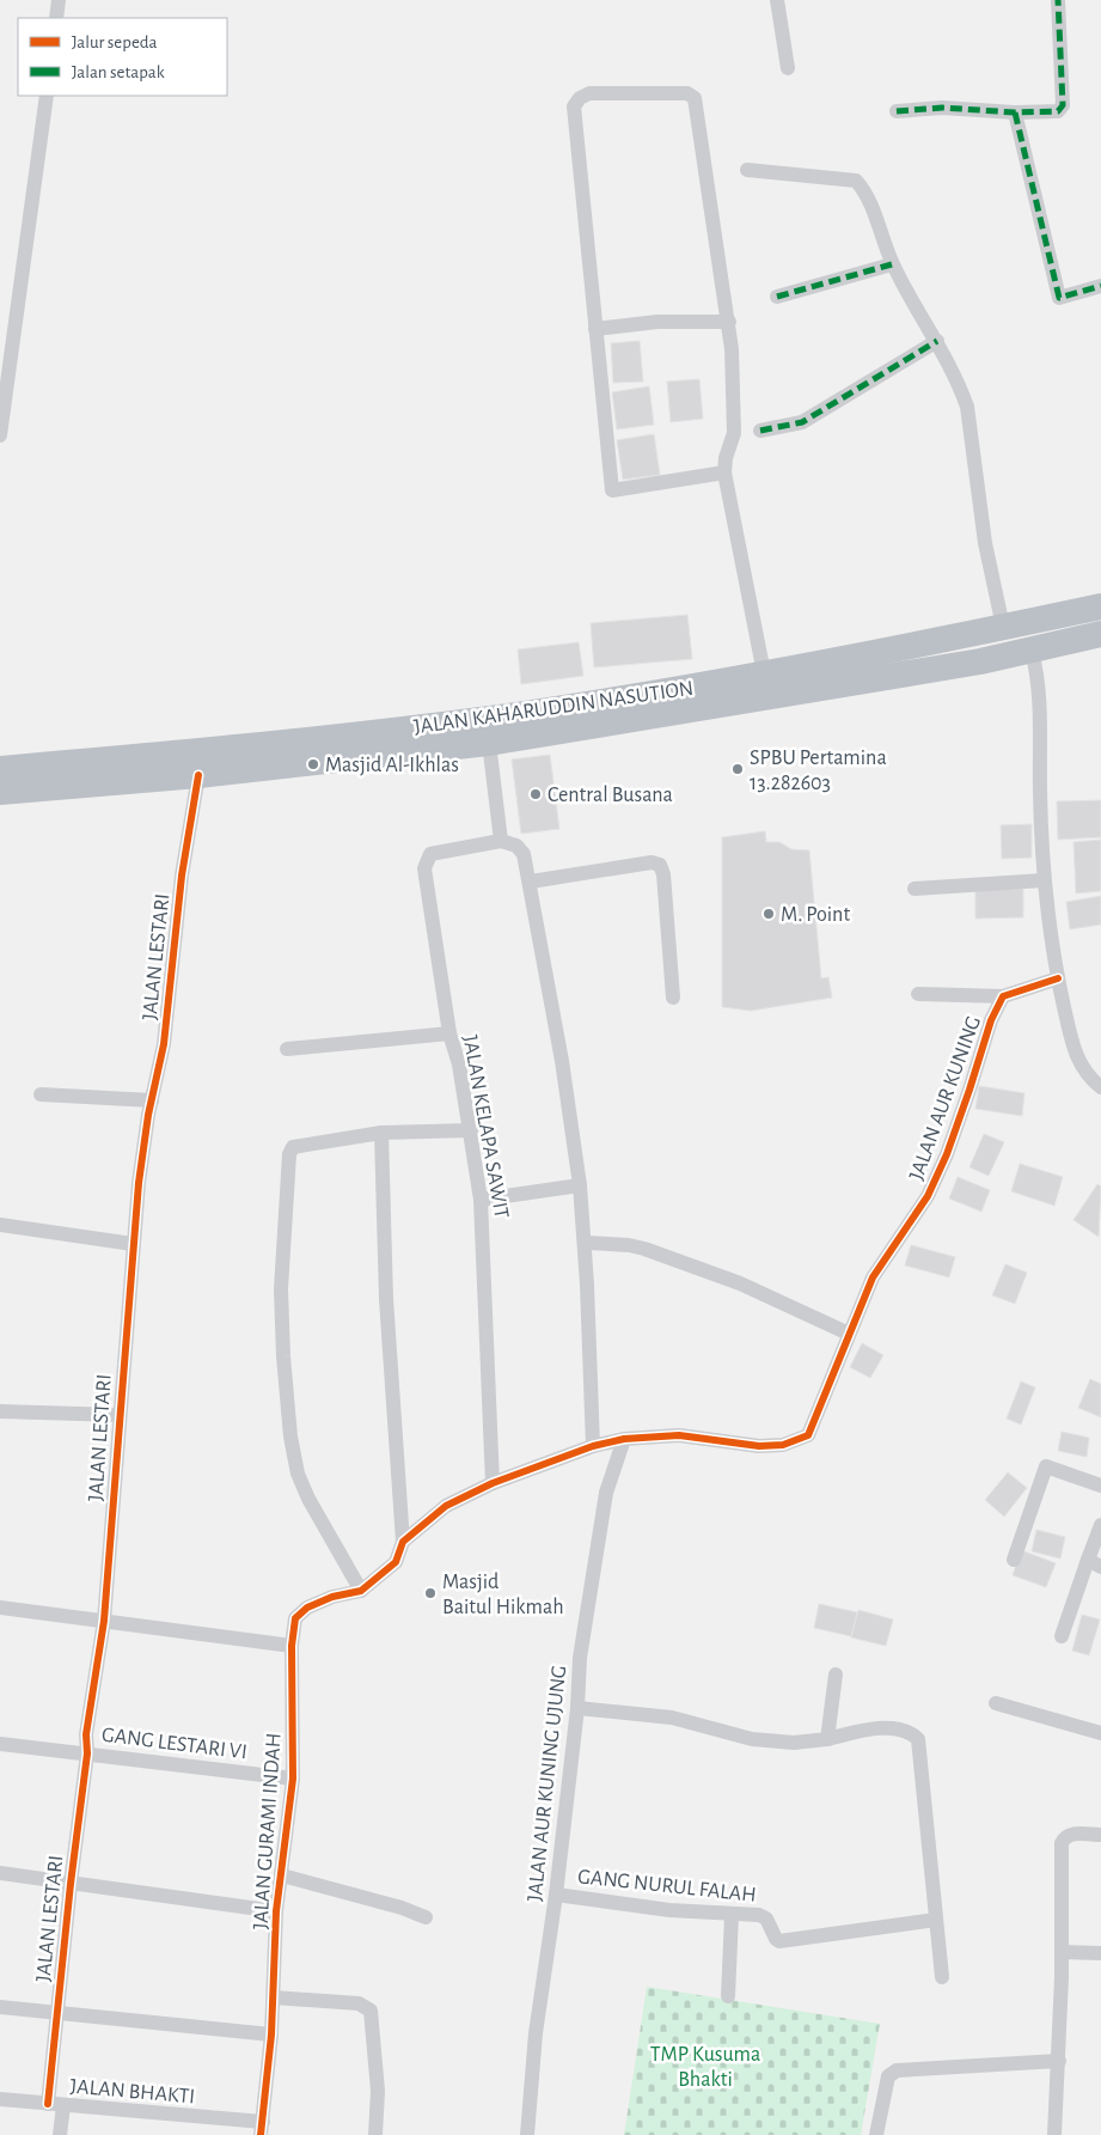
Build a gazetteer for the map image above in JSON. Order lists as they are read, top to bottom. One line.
{"streets":{"highway":["JALAN KAHARUDDIN NASUTION"],"street":["JALAN LESTARI","JALAN AUR KUNING","JALAN KELAPA SAWIT","GANG LESTARI VI","JALAN AUR KUNING UJUNG","JALAN GURAMI INDAH","GANG NURUL FALAH","JALAN BHAKTI"]},"crossings":[["JALAN KAHARUDDIN NASUTION","JALAN LESTARI"],["JALAN LESTARI","GANG LESTARI VI"],["JALAN LESTARI","JALAN BHAKTI"],["JALAN AUR KUNING","JALAN AUR KUNING UJUNG"],["GANG LESTARI VI","JALAN GURAMI INDAH"],["JALAN AUR KUNING UJUNG","GANG NURUL FALAH"],["JALAN GURAMI INDAH","JALAN BHAKTI"]],"parks":["TMP Kusuma Bhakti"],"places":["Masjid Al-Ikhlas","SPBU Pertamina 13.282603","Central Busana","M. Point","Masjid Baitul Hikmah"],"legend":["Jalur sepeda","Jalan setapak"]}
